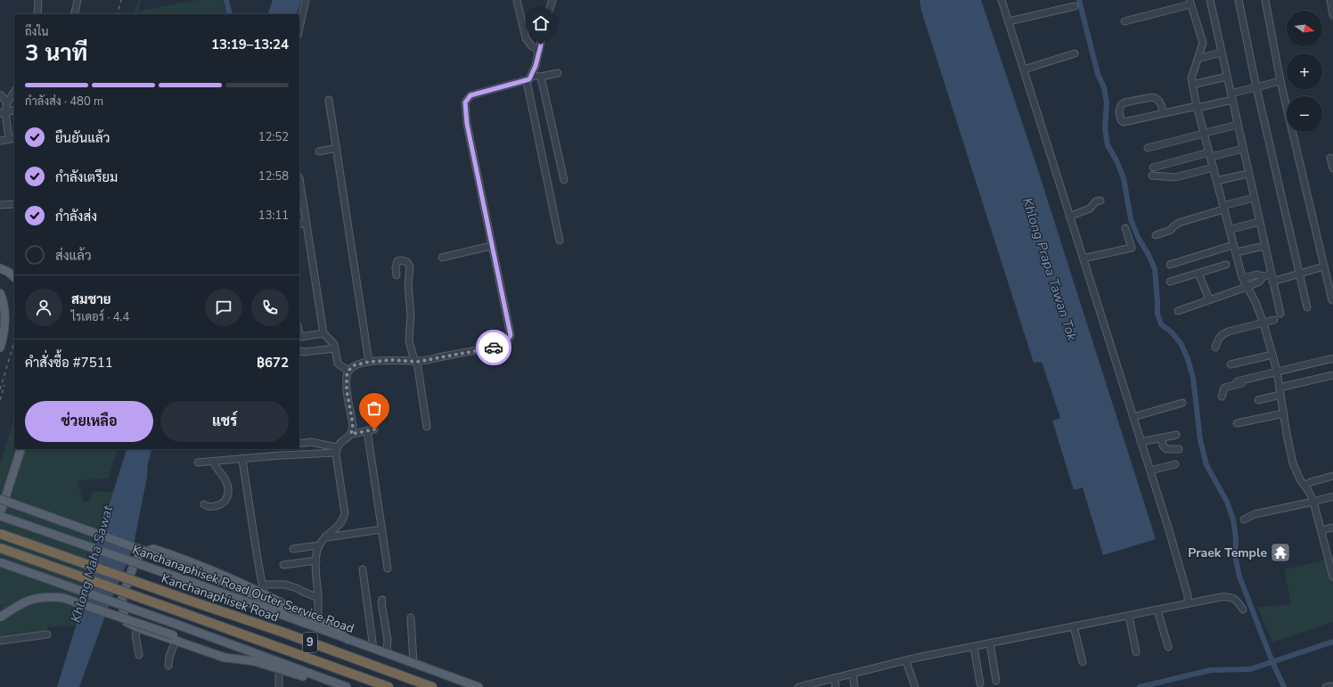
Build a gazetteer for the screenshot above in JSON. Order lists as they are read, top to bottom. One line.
{"streets":{"highway":["Kanchanaphisek Road","9"],"main road":["Kanchanaphisek Road Outer Service Road"]},"water":["Khlong Prapa Tawan Tok","Khlong Maha Sawat"],"places":{"temple":["Praek Temple"]},"north":"right","page":{"map_buttons":["+","−"],"heading":["3 นาที","ถึงใน","13:19–13:24"],"panel":["สมชาย","ไรเดอร์ · 4.4","คำสั่งซื้อ #7511","฿672"],"bar":"กำลังส่ง · 480 m","list":[["ยืนยันแล้ว","12:52"],["กำลังเตรียม","12:58"],["กำลังส่ง","13:11"],"ส่งแล้ว"],"buttons":["ช่วยเหลือ","แชร์"]}}
